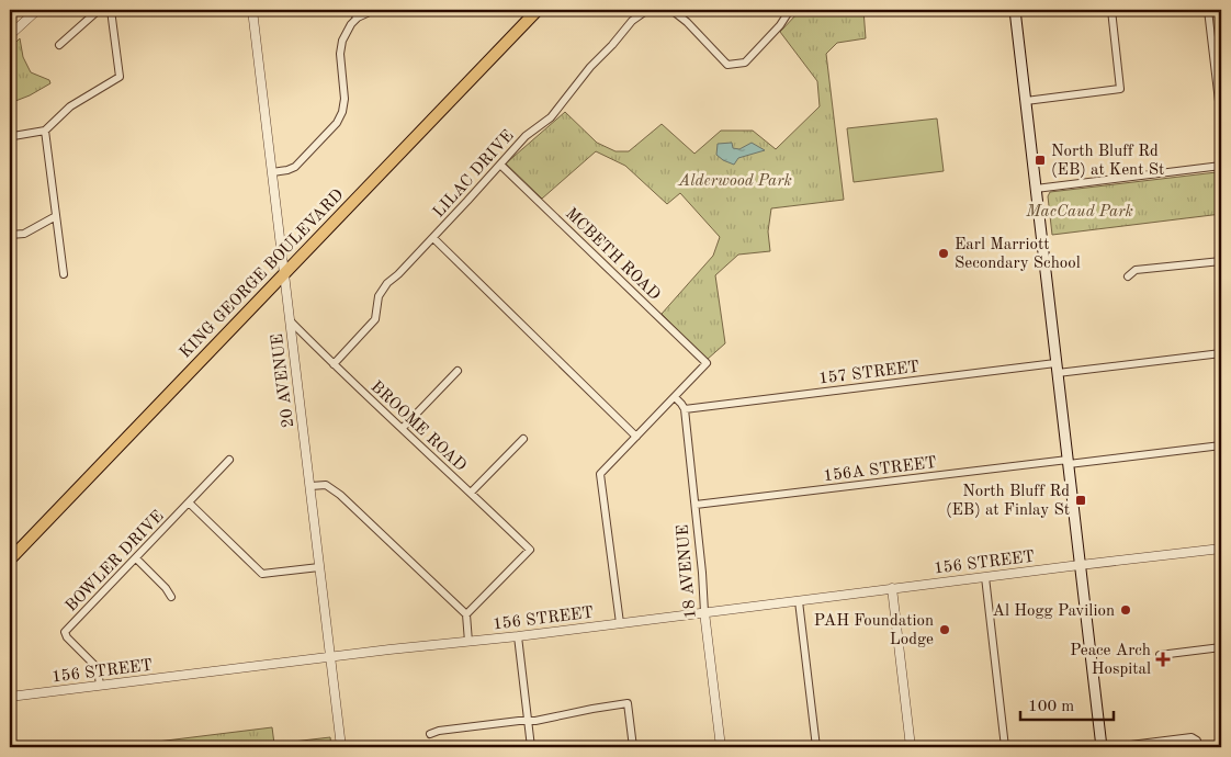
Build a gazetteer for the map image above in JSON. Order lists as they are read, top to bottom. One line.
{"streets":{"main road":["KING GEORGE BOULEVARD"],"street":["LILAC DRIVE","MCBETH ROAD","157 STREET","20 AVENUE","BROOME ROAD","156A STREET","BOWLER DRIVE","156 STREET","18 AVENUE"]},"crossings":[["LILAC DRIVE","MCBETH ROAD"],["LILAC DRIVE","BROOME ROAD"],["KING GEORGE BOULEVARD","20 AVENUE"],["157 STREET","18 AVENUE"],["20 AVENUE","BROOME ROAD"],["20 AVENUE","156 STREET"],["156A STREET","18 AVENUE"],["BOWLER DRIVE","156 STREET"],["156 STREET","18 AVENUE"]],"parks":["Alderwood Park","MacCaud Park"],"places":{"transit":["North Bluff Rd (EB) at Kent St","North Bluff Rd (EB) at Finlay St"],"other":["Earl Marriott Secondary School","Al Hogg Pavilion","PAH Foundation Lodge"],"health":["Peace Arch Hospital"]},"scale_bar":"100 m"}
